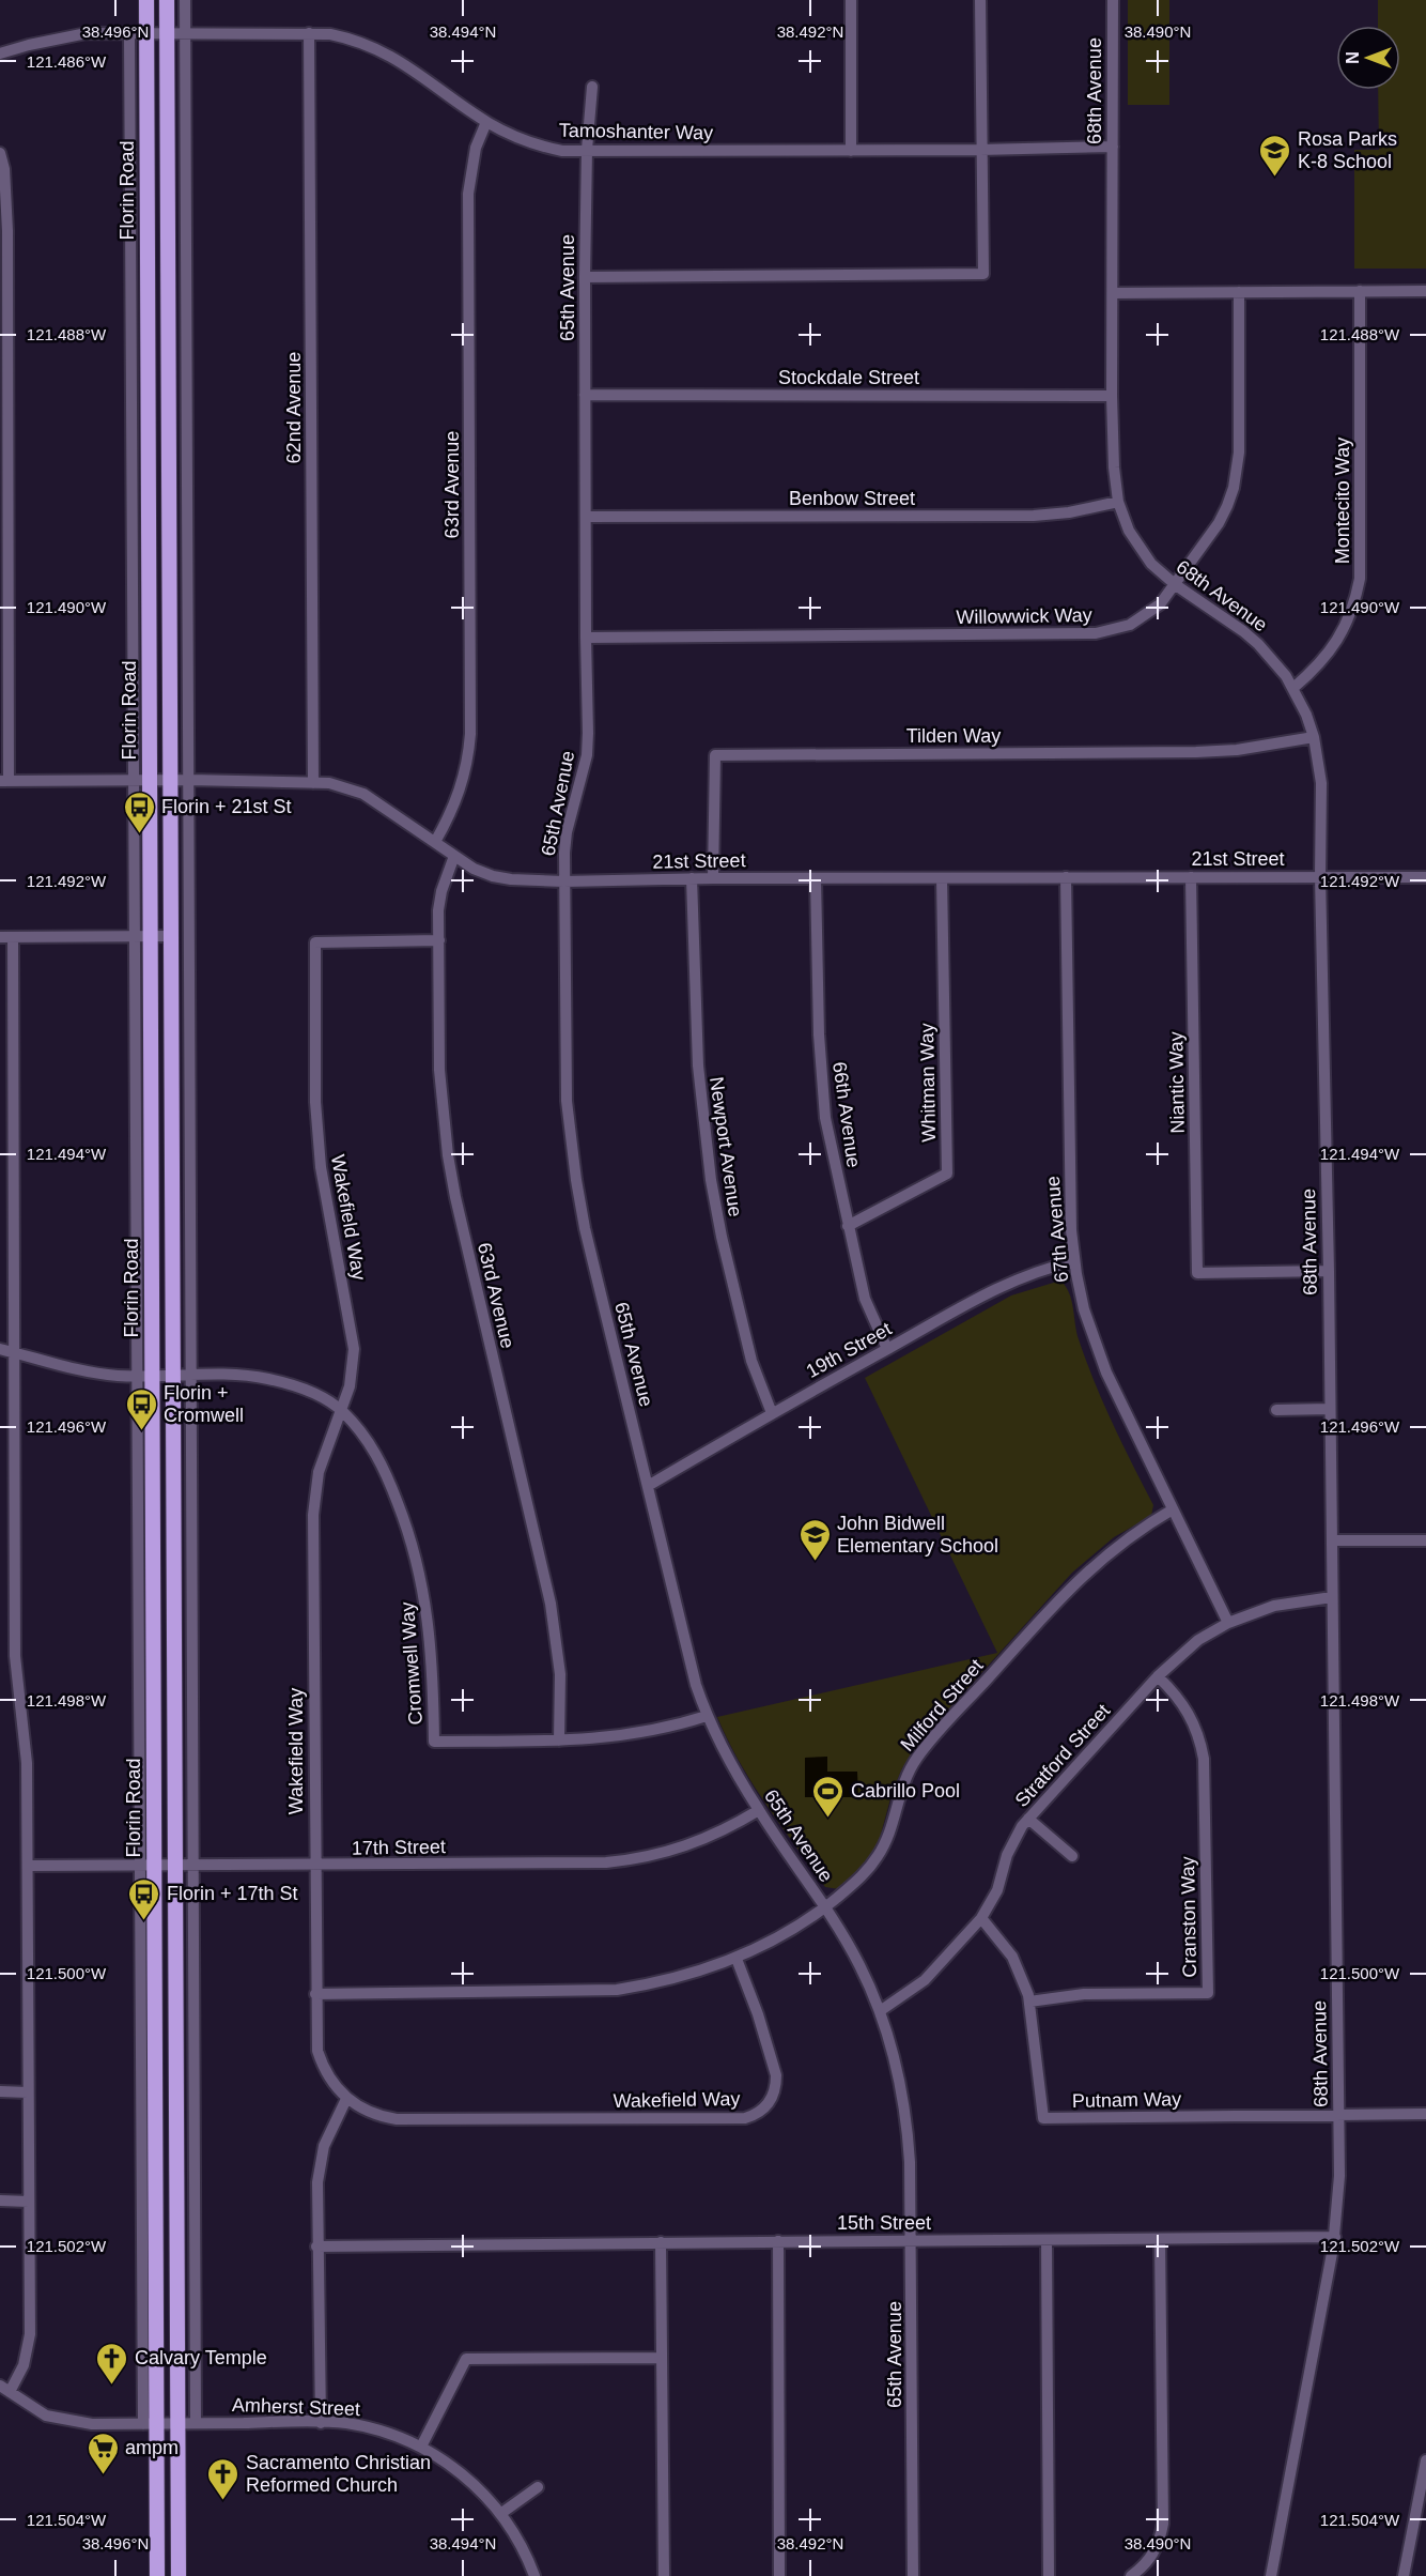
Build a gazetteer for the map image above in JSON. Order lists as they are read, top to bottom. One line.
{"streets":{"main road":["Florin Road"],"street":["68th Avenue","Tamoshanter Way","65th Avenue","Stockdale Street","62nd Avenue","63rd Avenue","Benbow Street","Montecito Way","Willowwick Way","Tilden Way","21st Street","Whitman Way","Niantic Way","66th Avenue","Newport Avenue","Wakefield Way","67th Avenue","19th Street","Cromwell Way","Milford Street","Stratford Street","17th Street","Cranston Way","Putnam Way","15th Street","Amherst Street"]},"crossings":[["68th Avenue","Tamoshanter Way"],["68th Avenue","Stockdale Street"],["68th Avenue","Benbow Street"],["68th Avenue","Montecito Way"],["68th Avenue","Willowwick Way"],["68th Avenue","Tilden Way"],["68th Avenue","21st Street"],["68th Avenue","Niantic Way"],["68th Avenue","Stratford Street"],["68th Avenue","Putnam Way"],["68th Avenue","15th Street"],["Tamoshanter Way","Florin Road"],["Tamoshanter Way","65th Avenue"],["Tamoshanter Way","62nd Avenue"],["Tamoshanter Way","63rd Avenue"],["Florin Road","21st Street"],["Florin Road","Cromwell Way"],["Florin Road","17th Street"],["Florin Road","Amherst Street"],["65th Avenue","Stockdale Street"],["65th Avenue","Benbow Street"],["65th Avenue","Willowwick Way"],["65th Avenue","21st Street"],["65th Avenue","19th Street"],["65th Avenue","Cromwell Way"],["65th Avenue","Milford Street"],["65th Avenue","Stratford Street"],["65th Avenue","17th Street"],["65th Avenue","15th Street"],["62nd Avenue","21st Street"],["63rd Avenue","21st Street"],["63rd Avenue","Wakefield Way"],["63rd Avenue","Cromwell Way"],["Tilden Way","21st Street"],["21st Street","Whitman Way"],["21st Street","Niantic Way"],["21st Street","66th Avenue"],["21st Street","Newport Avenue"],["21st Street","67th Avenue"],["Whitman Way","66th Avenue"],["66th Avenue","19th Street"],["Newport Avenue","19th Street"],["Wakefield Way","Cromwell Way"],["Wakefield Way","Milford Street"],["Wakefield Way","17th Street"],["67th Avenue","19th Street"],["67th Avenue","Milford Street"],["67th Avenue","Stratford Street"],["Stratford Street","Cranston Way"],["Stratford Street","Putnam Way"],["Cranston Way","Putnam Way"]],"places":{"school or university":["Rosa Parks K-8 School","John Bidwell Elementary School"],"bus stop":["Florin + 21st St","Florin + Cromwell","Florin + 17th St"],"sports":["Cabrillo Pool"],"church":["Calvary Temple","Sacramento Christian Reformed Church"],"supermarket":["ampm"]},"north":"left","coordinates":["38.496°N","38.494°N","38.492°N","38.490°N","121.486°W","121.488°W","121.490°W","121.492°W","121.494°W","121.496°W","121.498°W","121.500°W","121.502°W","121.504°W"]}
